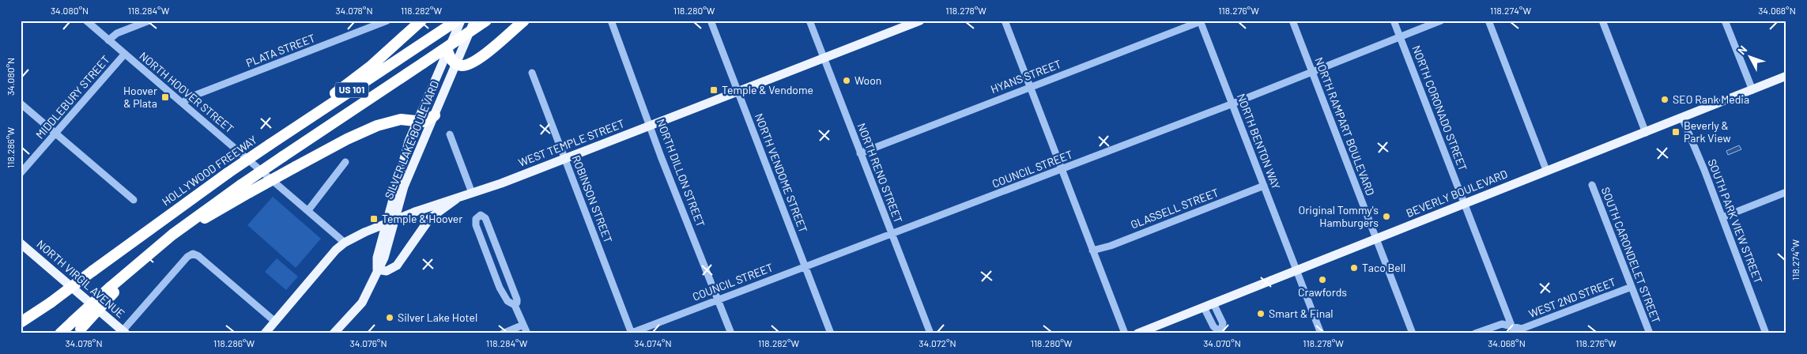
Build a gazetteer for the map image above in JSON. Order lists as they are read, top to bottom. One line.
{"streets":{"highway":["US 101","HOLLYWOOD FREEWAY"],"main road":["SILVER LAKE BOULEVARD","WEST TEMPLE STREET","BEVERLY BOULEVARD","NORTH VIRGIL AVENUE"],"street":["PLATA STREET","HYANS STREET","NORTH HOOVER STREET","MIDDLEBURY STREET","NORTH CORONADO STREET","NORTH RAMPART BOULEVARD","NORTH BENTON WAY","COUNCIL STREET","NORTH DILLON STREET","NORTH VENDOME STREET","NORTH RENO STREET","ROBINSON STREET","GLASSELL STREET","SOUTH PARK VIEW STREET","SOUTH CARONDELET STREET","WEST 2ND STREET"]},"crossings":[["PLATA STREET","NORTH HOOVER STREET"],["HYANS STREET","NORTH BENTON WAY"],["HYANS STREET","NORTH RENO STREET"],["NORTH HOOVER STREET","MIDDLEBURY STREET"],["NORTH HOOVER STREET","WEST TEMPLE STREET"],["NORTH CORONADO STREET","COUNCIL STREET"],["NORTH CORONADO STREET","BEVERLY BOULEVARD"],["NORTH CORONADO STREET","WEST 2ND STREET"],["NORTH RAMPART BOULEVARD","COUNCIL STREET"],["NORTH RAMPART BOULEVARD","BEVERLY BOULEVARD"],["NORTH BENTON WAY","COUNCIL STREET"],["NORTH BENTON WAY","BEVERLY BOULEVARD"],["NORTH BENTON WAY","GLASSELL STREET"],["WEST TEMPLE STREET","NORTH DILLON STREET"],["WEST TEMPLE STREET","NORTH VENDOME STREET"],["WEST TEMPLE STREET","NORTH RENO STREET"],["WEST TEMPLE STREET","ROBINSON STREET"],["COUNCIL STREET","NORTH DILLON STREET"],["COUNCIL STREET","NORTH VENDOME STREET"],["COUNCIL STREET","NORTH RENO STREET"],["COUNCIL STREET","ROBINSON STREET"],["BEVERLY BOULEVARD","SOUTH PARK VIEW STREET"],["SOUTH CARONDELET STREET","WEST 2ND STREET"]],"places":{"other":["Woon","SEO Rank Media","Original Tommy's Hamburgers","Taco Bell","Crawfords","Smart & Final","Silver Lake Hotel"],"transit":["Temple & Vendome","Hoover & Plata","Beverly & Park View","Temple & Hoover"]},"north":"top left","coordinates":["34.080°N","118.284°W","34.078°N","118.282°W","118.280°W","118.278°W","118.276°W","118.274°W","34.068°N","118.286°W","34.076°N","34.074°N","34.072°N","34.070°N"]}
